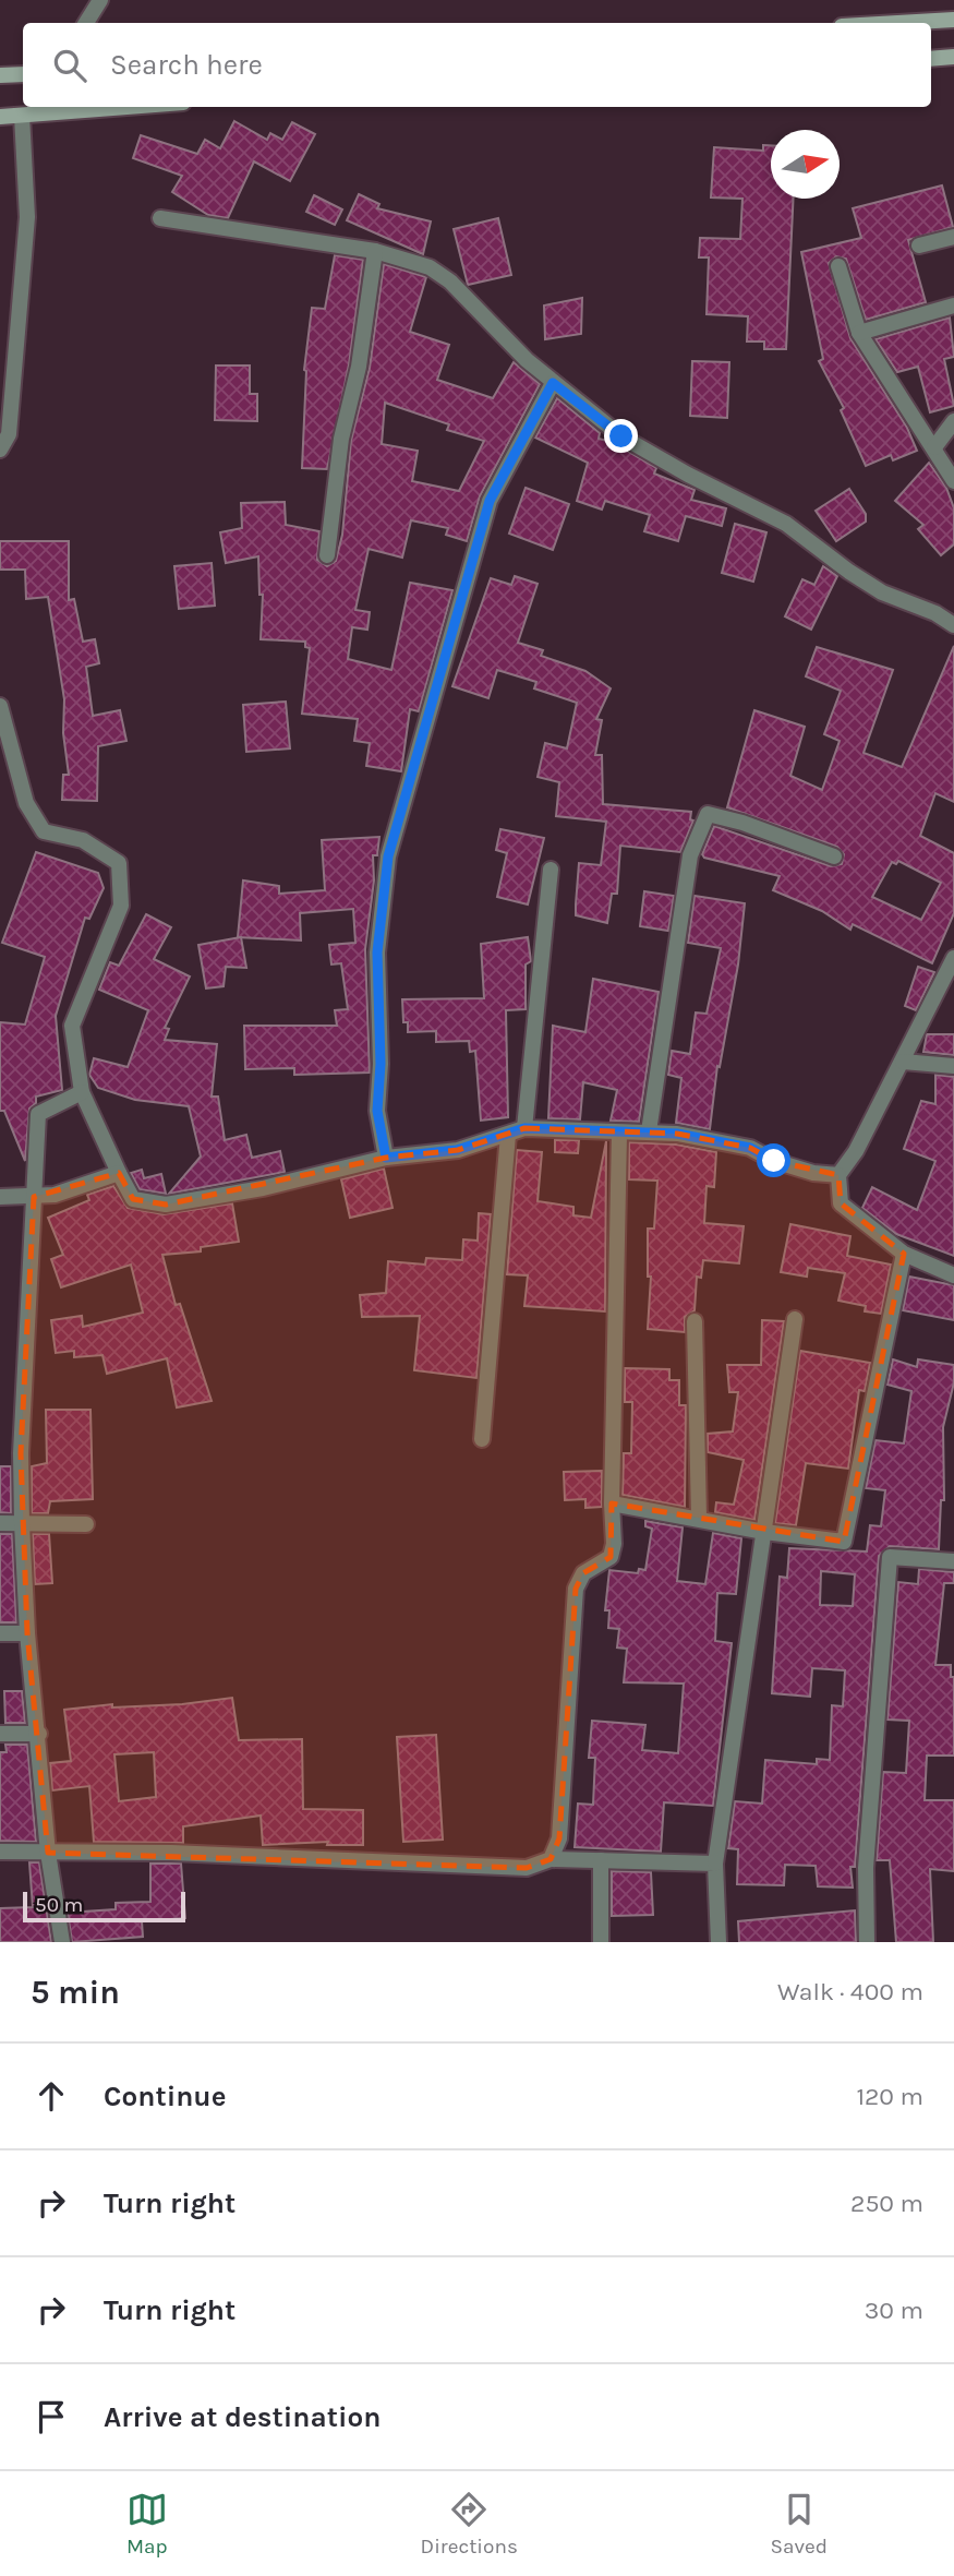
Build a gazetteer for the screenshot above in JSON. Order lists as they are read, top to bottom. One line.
{"scale_bar":"50 m","north":"right","page":{"search":"Search here","scale":"50 m","heading":["5 min","Walk · 400 m"],"list":[["Continue","120 m"],["Turn right","250 m"],["Turn right","30 m"],"Arrive at destination"],"nav":["Map","Directions","Saved"]}}
